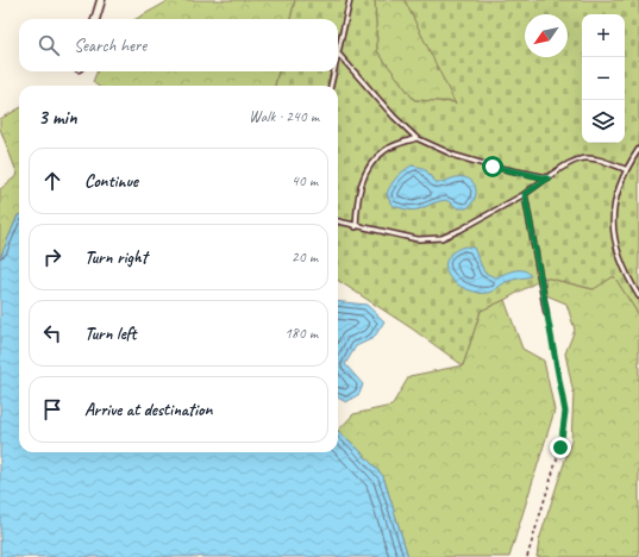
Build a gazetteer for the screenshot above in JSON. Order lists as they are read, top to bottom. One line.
{"north":"bottom left","page":{"map_buttons":["+","−"],"search":"Search here","heading":["3 min","Walk · 240 m"],"list":[["Continue","40 m"],["Turn right","20 m"],["Turn left","180 m"],"Arrive at destination"]}}
